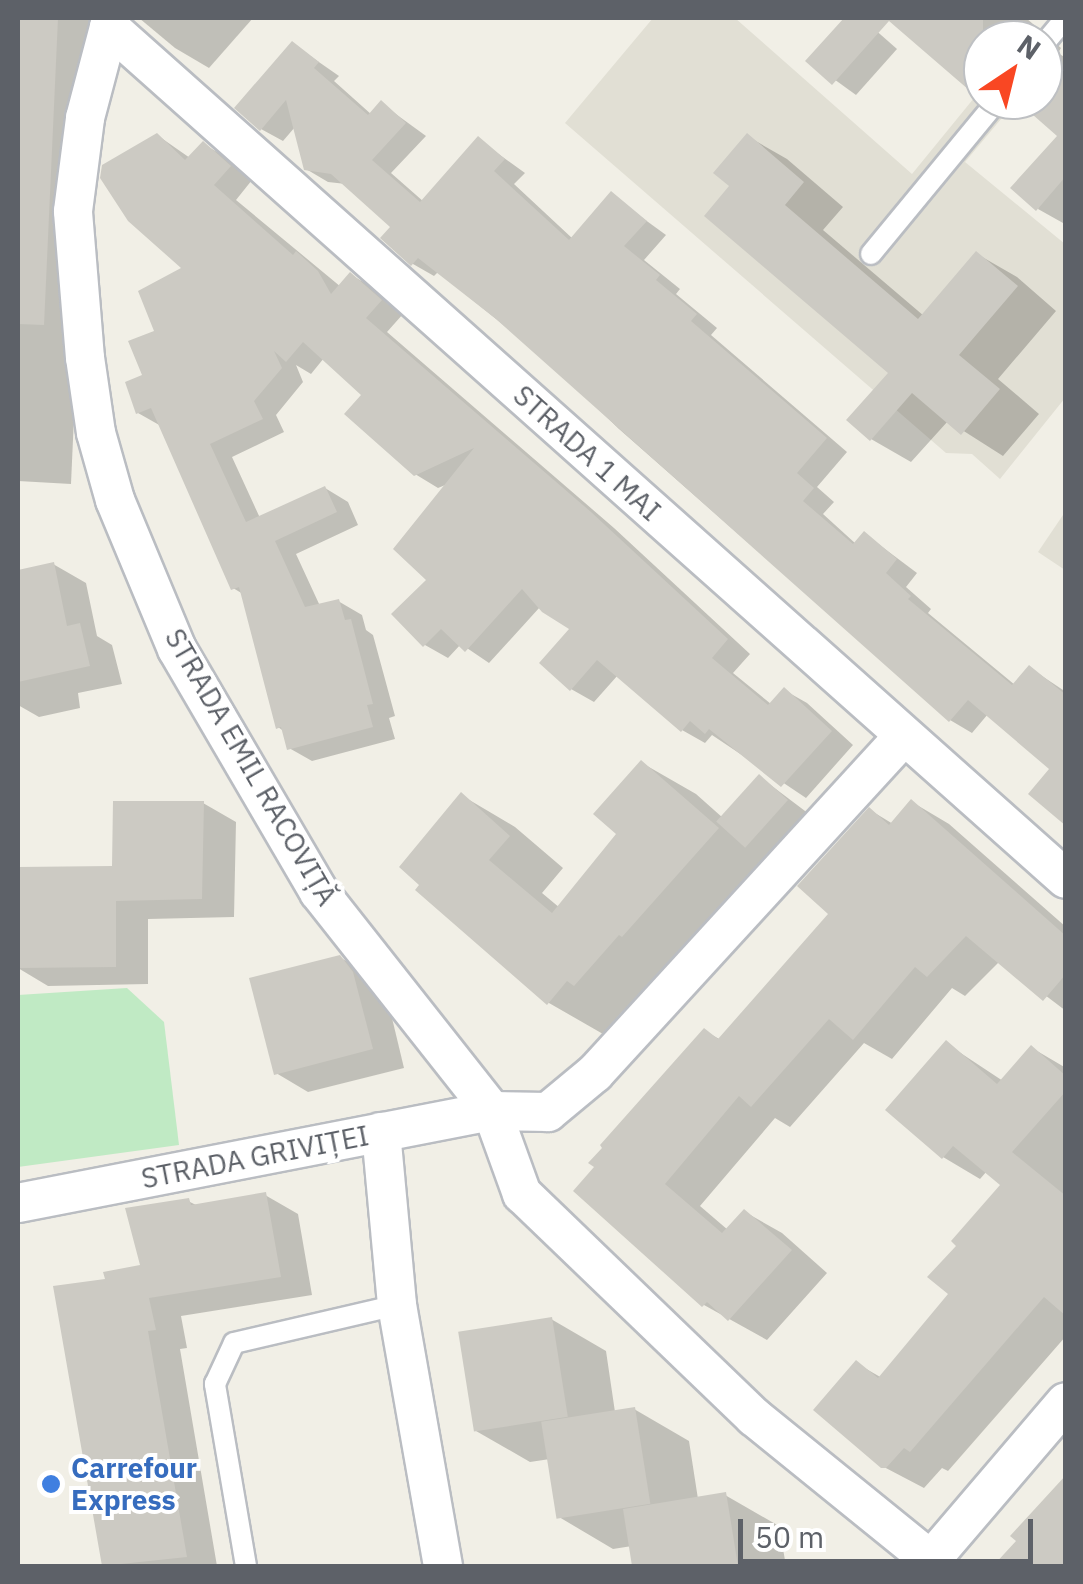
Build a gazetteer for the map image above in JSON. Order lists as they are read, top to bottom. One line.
{"streets":{"street":["STRADA 1 MAI","STRADA EMIL RACOVIȚĂ","STRADA GRIVIȚEI"]},"crossings":[["STRADA 1 MAI","STRADA EMIL RACOVIȚĂ"],["STRADA EMIL RACOVIȚĂ","STRADA GRIVIȚEI"]],"places":["Carrefour Express"],"scale_bar":"50 m","north":"top right"}
